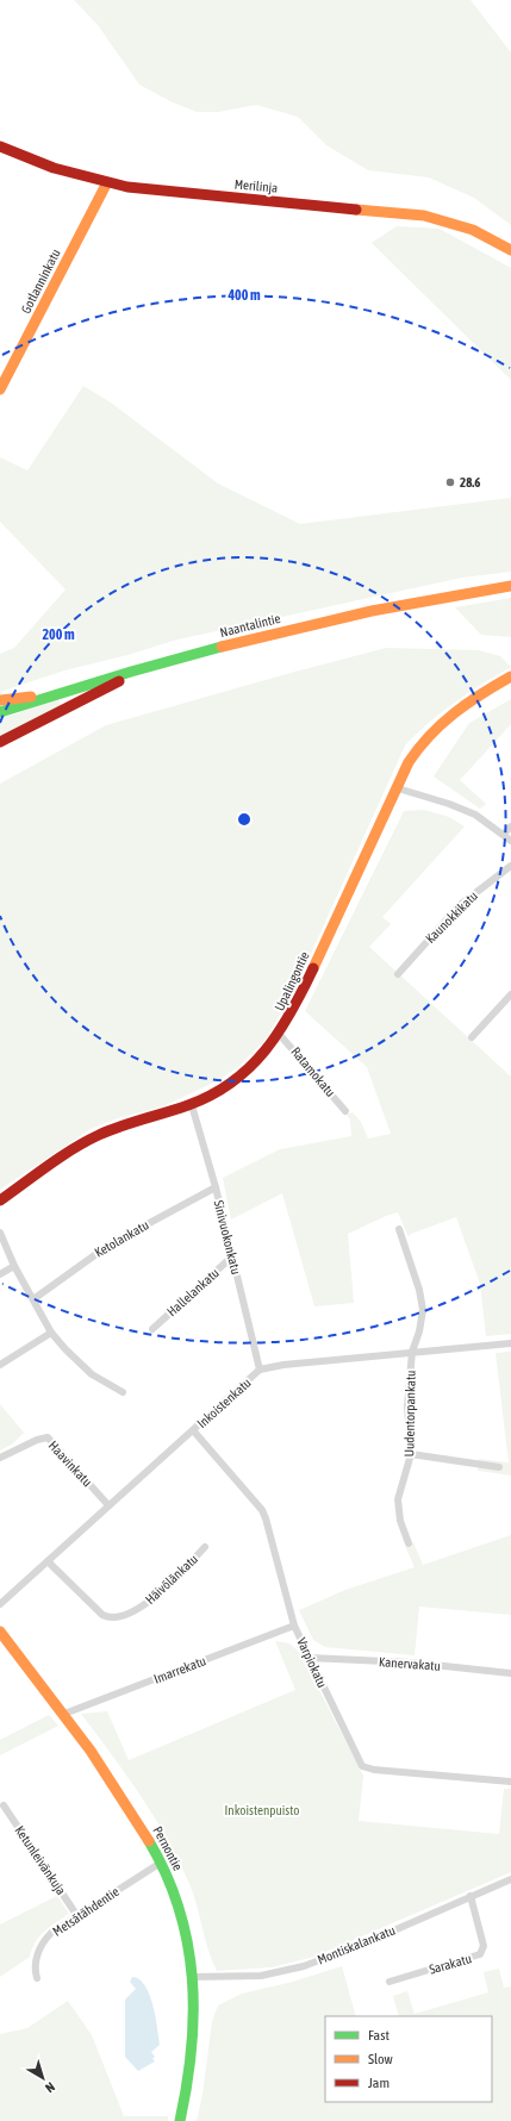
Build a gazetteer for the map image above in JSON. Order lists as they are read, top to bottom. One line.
{"streets":{"street":["Merilinja","Gotlanninkatu","Naantalintie","Kaunokkikatu","Upalingontie","Ratamokatu","Sinivuokonkatu","Ketolankatu","Hallelankatu","Inkoistenkatu","Uudentorpankatu","Haavinkatu","Häivölänkatu","Varpiokatu","Kanervakatu","Imarrekatu","Pernontie","Ketunleivänkuja","Metsätähdentie","Montiskalankatu","Sarakatu"]},"crossings":[["Merilinja","Gotlanninkatu"],["Upalingontie","Ratamokatu"],["Upalingontie","Sinivuokonkatu"],["Sinivuokonkatu","Ketolankatu"],["Sinivuokonkatu","Hallelankatu"],["Sinivuokonkatu","Inkoistenkatu"],["Inkoistenkatu","Uudentorpankatu"],["Inkoistenkatu","Haavinkatu"],["Inkoistenkatu","Häivölänkatu"],["Inkoistenkatu","Varpiokatu"],["Varpiokatu","Kanervakatu"],["Varpiokatu","Imarrekatu"],["Imarrekatu","Pernontie"],["Pernontie","Metsätähdentie"],["Pernontie","Montiskalankatu"],["Ketunleivänkuja","Metsätähdentie"],["Montiskalankatu","Sarakatu"]],"parks":["Inkoistenpuisto"],"places":["28.6"],"legend":["Fast","Slow","Jam"],"north":"bottom right","rings":["400 m","200 m"]}
